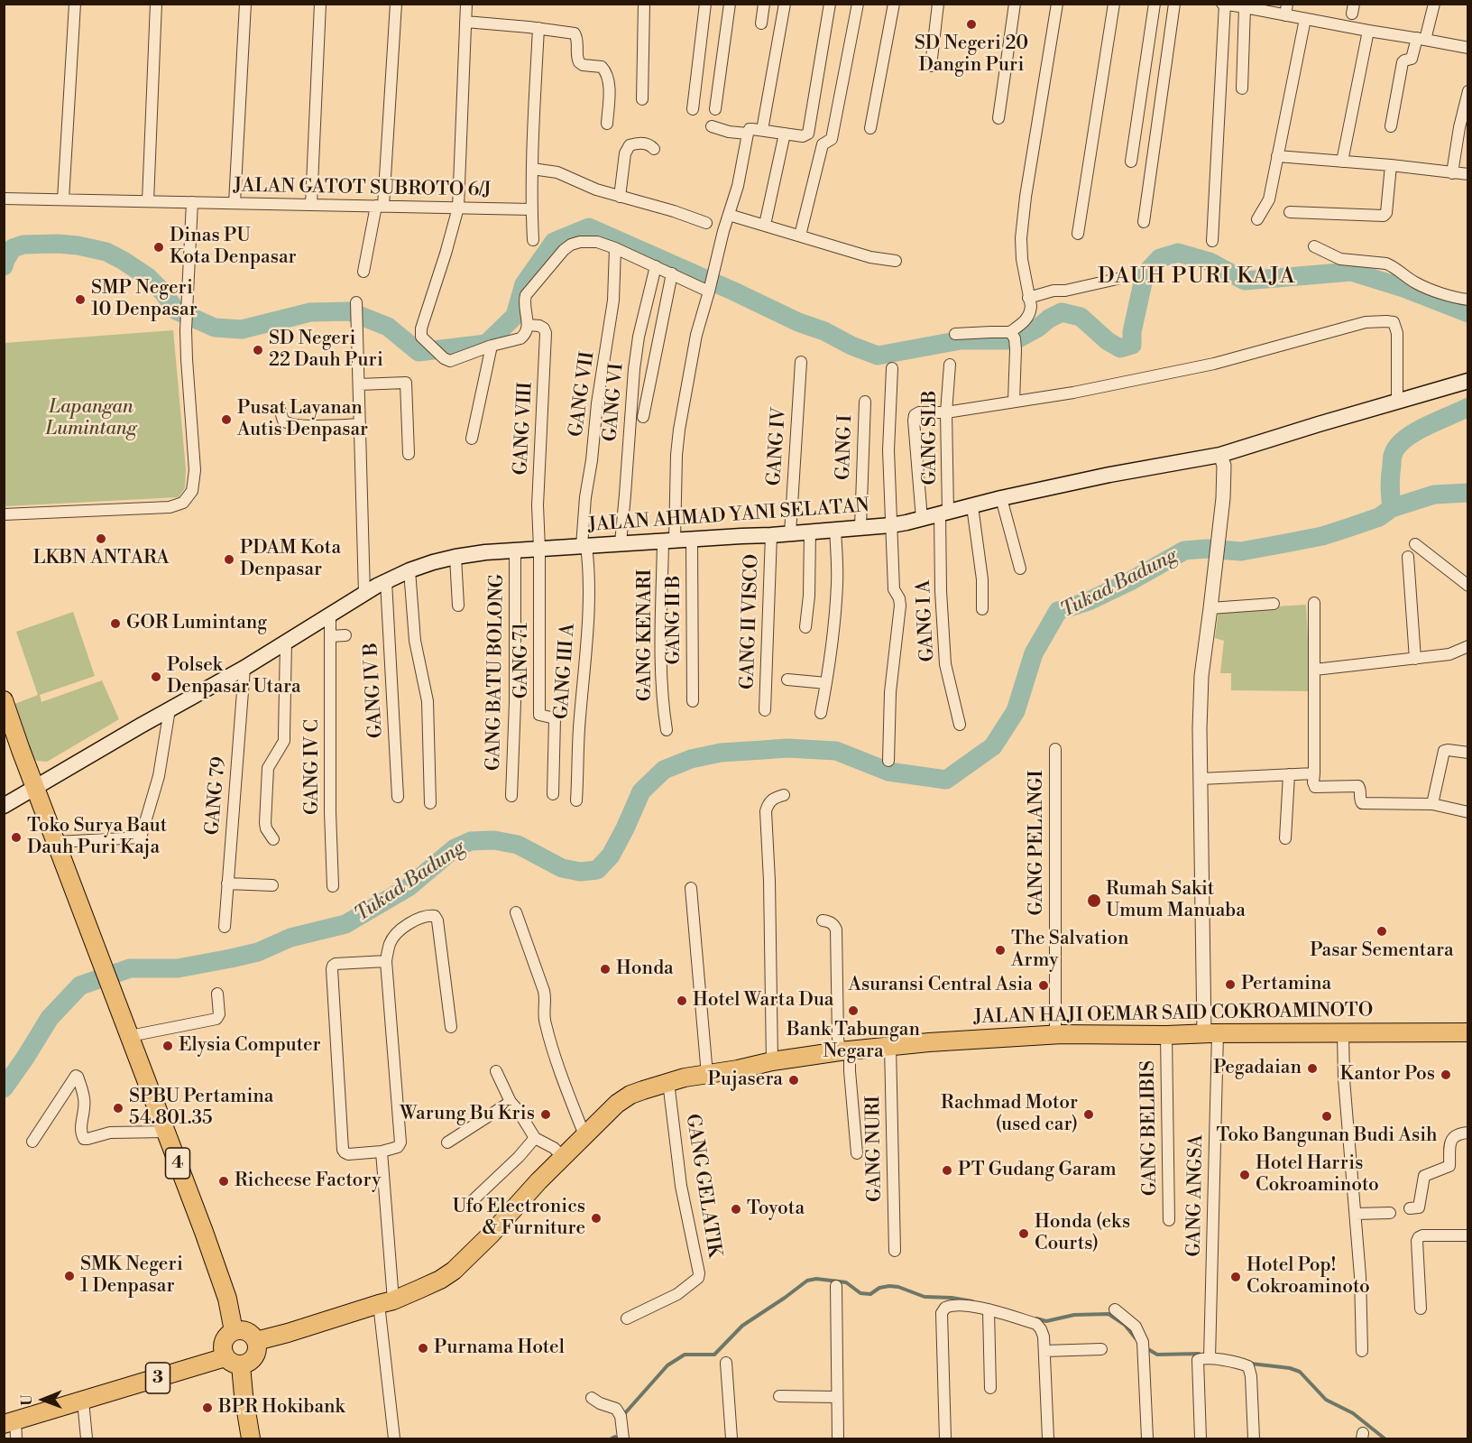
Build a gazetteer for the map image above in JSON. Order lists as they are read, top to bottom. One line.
{"streets":{"highway":["JALAN HAJI OEMAR SAID COKROAMINOTO","4","3"],"main road":["JALAN AHMAD YANI SELATAN"],"street":["JALAN GATOT SUBROTO 6/J","GANG VII","GANG VI","GANG VIII","GANG SLB","GANG IV","GANG I","GANG II B","GANG I A","GANG II VISCO","GANG KENARI","GANG 71","GANG III A","GANG BATU BOLONG","GANG IV B","GANG IV C","GANG 79","GANG PELANGI","GANG BELIBIS","GANG NURI","GANG GELATIK","GANG ANGSA"]},"crossings":[["GANG VII","JALAN AHMAD YANI SELATAN"],["GANG VII","GANG III A"],["GANG VI","JALAN AHMAD YANI SELATAN"],["GANG VIII","JALAN AHMAD YANI SELATAN"],["GANG VIII","GANG 71"],["GANG SLB","JALAN AHMAD YANI SELATAN"],["GANG SLB","GANG I A"],["GANG IV","JALAN AHMAD YANI SELATAN"],["GANG I","JALAN AHMAD YANI SELATAN"],["JALAN AHMAD YANI SELATAN","GANG II B"],["JALAN AHMAD YANI SELATAN","GANG I A"],["JALAN AHMAD YANI SELATAN","GANG II VISCO"],["JALAN AHMAD YANI SELATAN","GANG KENARI"],["JALAN AHMAD YANI SELATAN","GANG 71"],["JALAN AHMAD YANI SELATAN","GANG III A"],["JALAN AHMAD YANI SELATAN","GANG BATU BOLONG"],["JALAN AHMAD YANI SELATAN","GANG IV B"],["JALAN AHMAD YANI SELATAN","GANG IV C"],["JALAN AHMAD YANI SELATAN","GANG 79"],["JALAN AHMAD YANI SELATAN","4"],["GANG PELANGI","JALAN HAJI OEMAR SAID COKROAMINOTO"],["JALAN HAJI OEMAR SAID COKROAMINOTO","GANG BELIBIS"],["JALAN HAJI OEMAR SAID COKROAMINOTO","GANG NURI"],["JALAN HAJI OEMAR SAID COKROAMINOTO","4"],["JALAN HAJI OEMAR SAID COKROAMINOTO","GANG GELATIK"],["JALAN HAJI OEMAR SAID COKROAMINOTO","GANG ANGSA"],["JALAN HAJI OEMAR SAID COKROAMINOTO","3"],["4","3"]],"districts":["DAUH PURI KAJA"],"water":["Tukad Badung"],"parks":["Lapangan Lumintang"],"places":["SD Negeri 20 Dangin Puri","Dinas PU Kota Denpasar","SMP Negeri 10 Denpasar","SD Negeri 22 Dauh Puri","Pusat Layanan Autis Denpasar","LKBN ANTARA","PDAM Kota Denpasar","GOR Lumintang","Polsek Denpasar Utara","Toko Surya Baut Dauh Puri Kaja","Rumah Sakit Umum Manuaba","Pasar Sementara","The Salvation Army","Honda","Pertamina","Asuransi Central Asia","Hotel Warta Dua","Bank Tabungan Negara","Elysia Computer","Pegadaian","Kantor Pos","Pujasera","SPBU Pertamina 54.801.35","Warung Bu Kris","Rachmad Motor (used car)","Toko Bangunan Budi Asih","PT Gudang Garam","Hotel Harris Cokroaminoto","Richeese Factory","Toyota","Ufo Electronics & Furniture","Honda (eks Courts)","SMK Negeri 1 Denpasar","Hotel Pop! Cokroaminoto","Purnama Hotel","BPR Hokibank"],"north":"left"}
